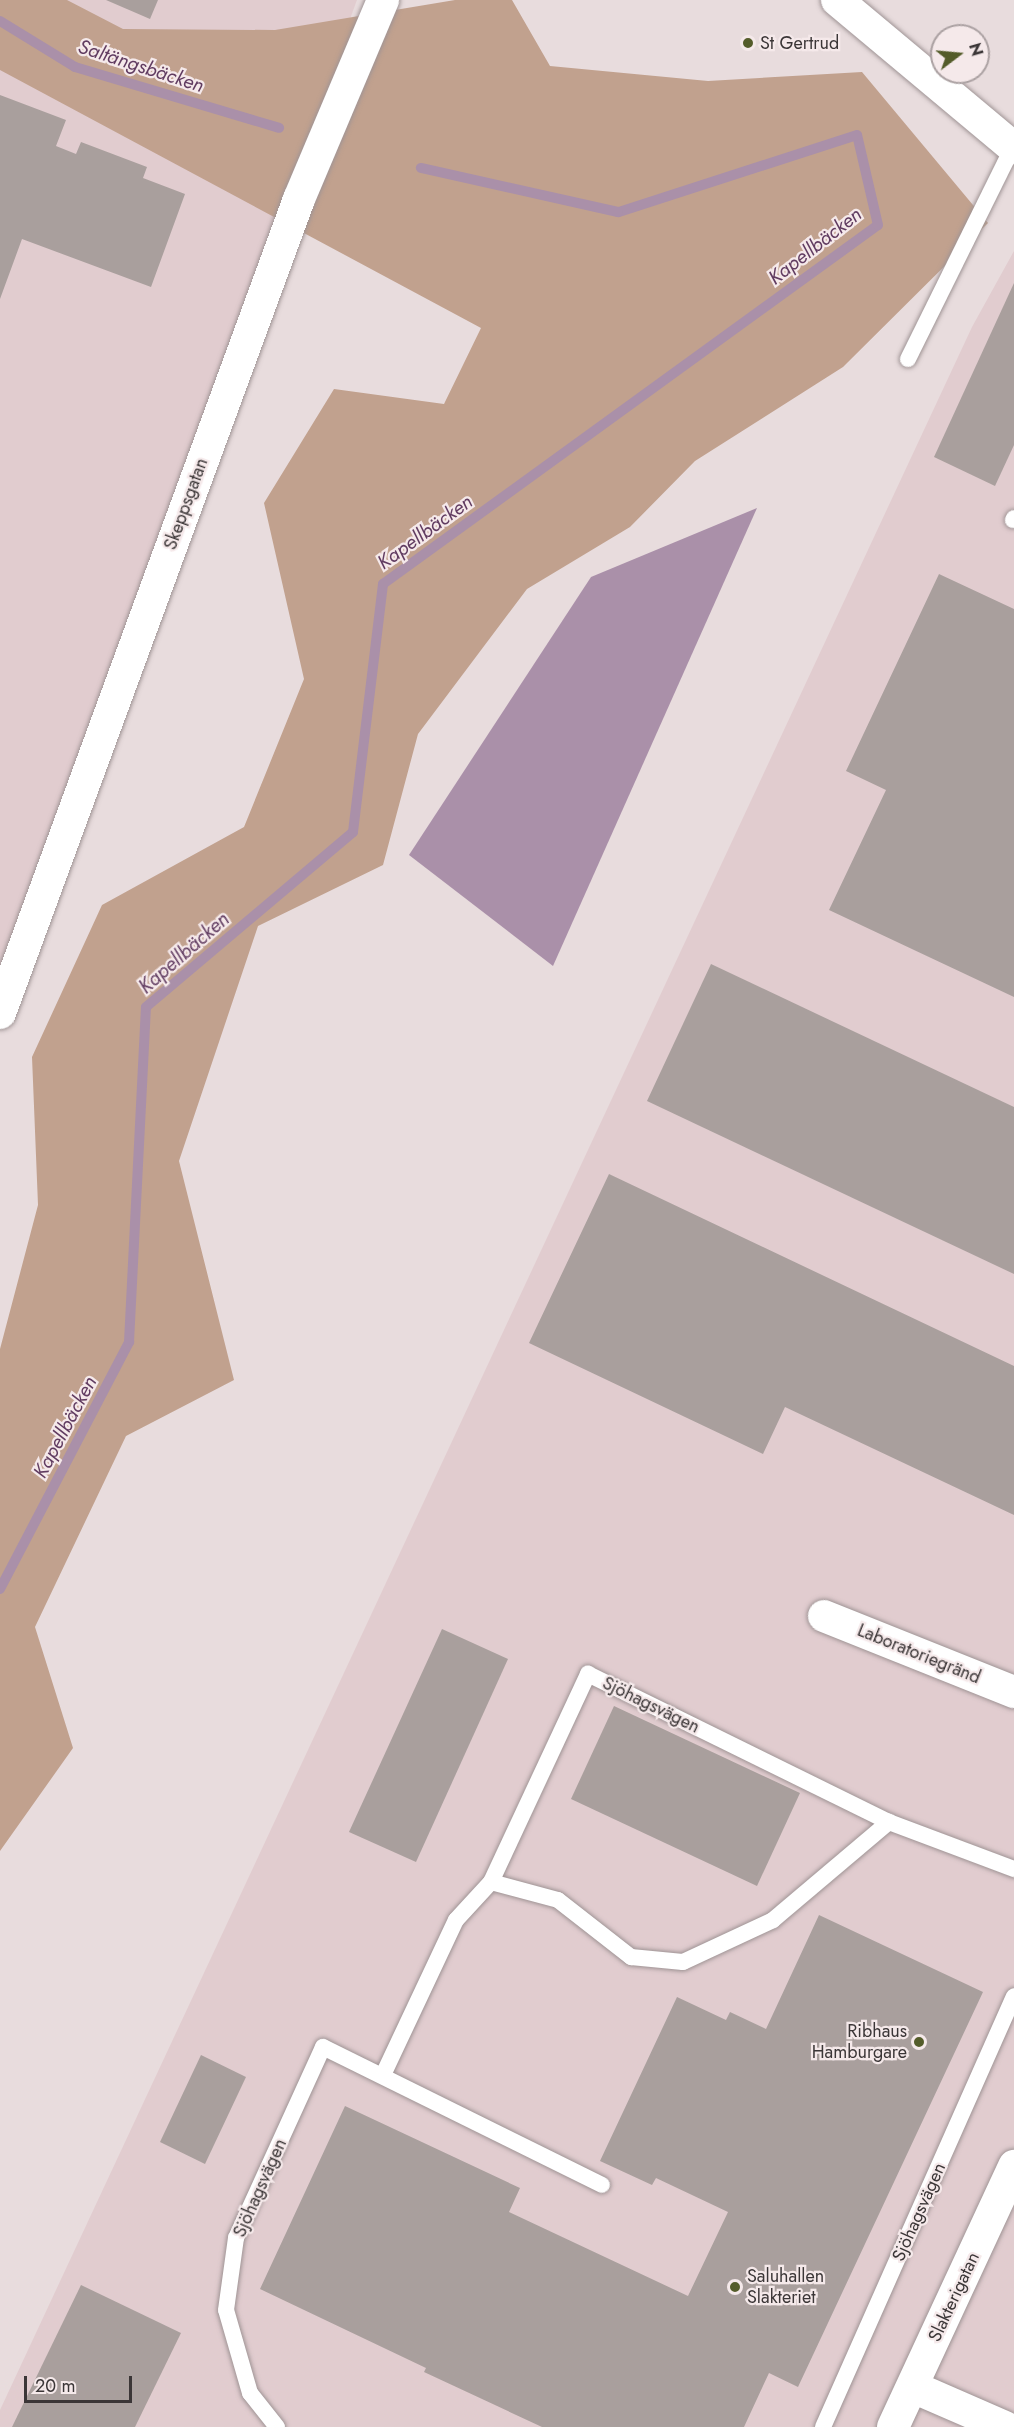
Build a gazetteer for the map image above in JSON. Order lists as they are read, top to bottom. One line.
{"streets":{"street":["Skeppsgatan","Laboratoriegränd","Slakterigatan"],"lane":["Sjöhagsvägen"]},"water":["Saltängsbäcken","Kapellbäcken"],"places":["St Gertrud","Ribhaus Hamburgare","Saluhallen Slakteriet"],"scale_bar":"20 m","north":"right"}
